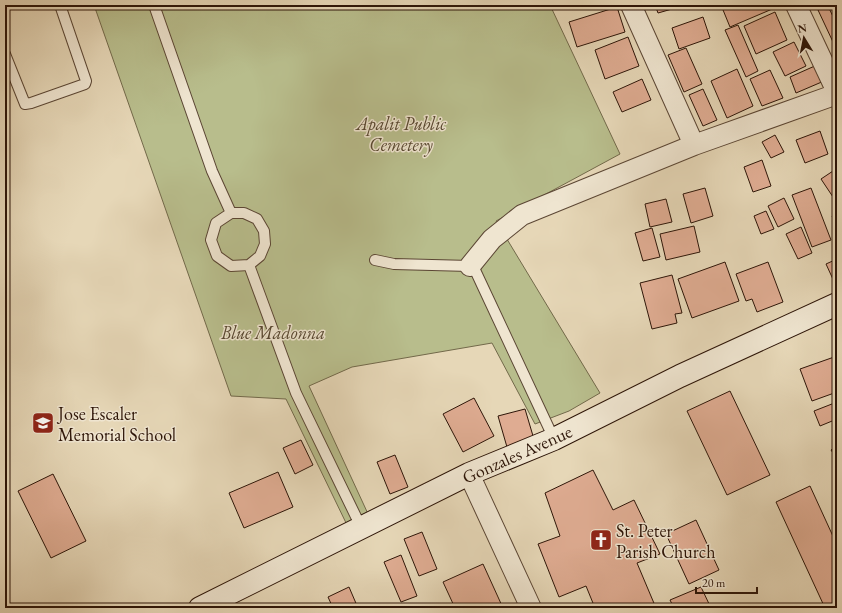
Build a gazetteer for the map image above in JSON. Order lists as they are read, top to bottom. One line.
{"streets":{"main road":["Gonzales Avenue"]},"parks":["Apalit Public Cemetery","Blue Madonna"],"places":{"school or university":["Jose Escaler Memorial School"],"church":["St. Peter Parish Church"]},"scale_bar":"20 m","north":"top"}
